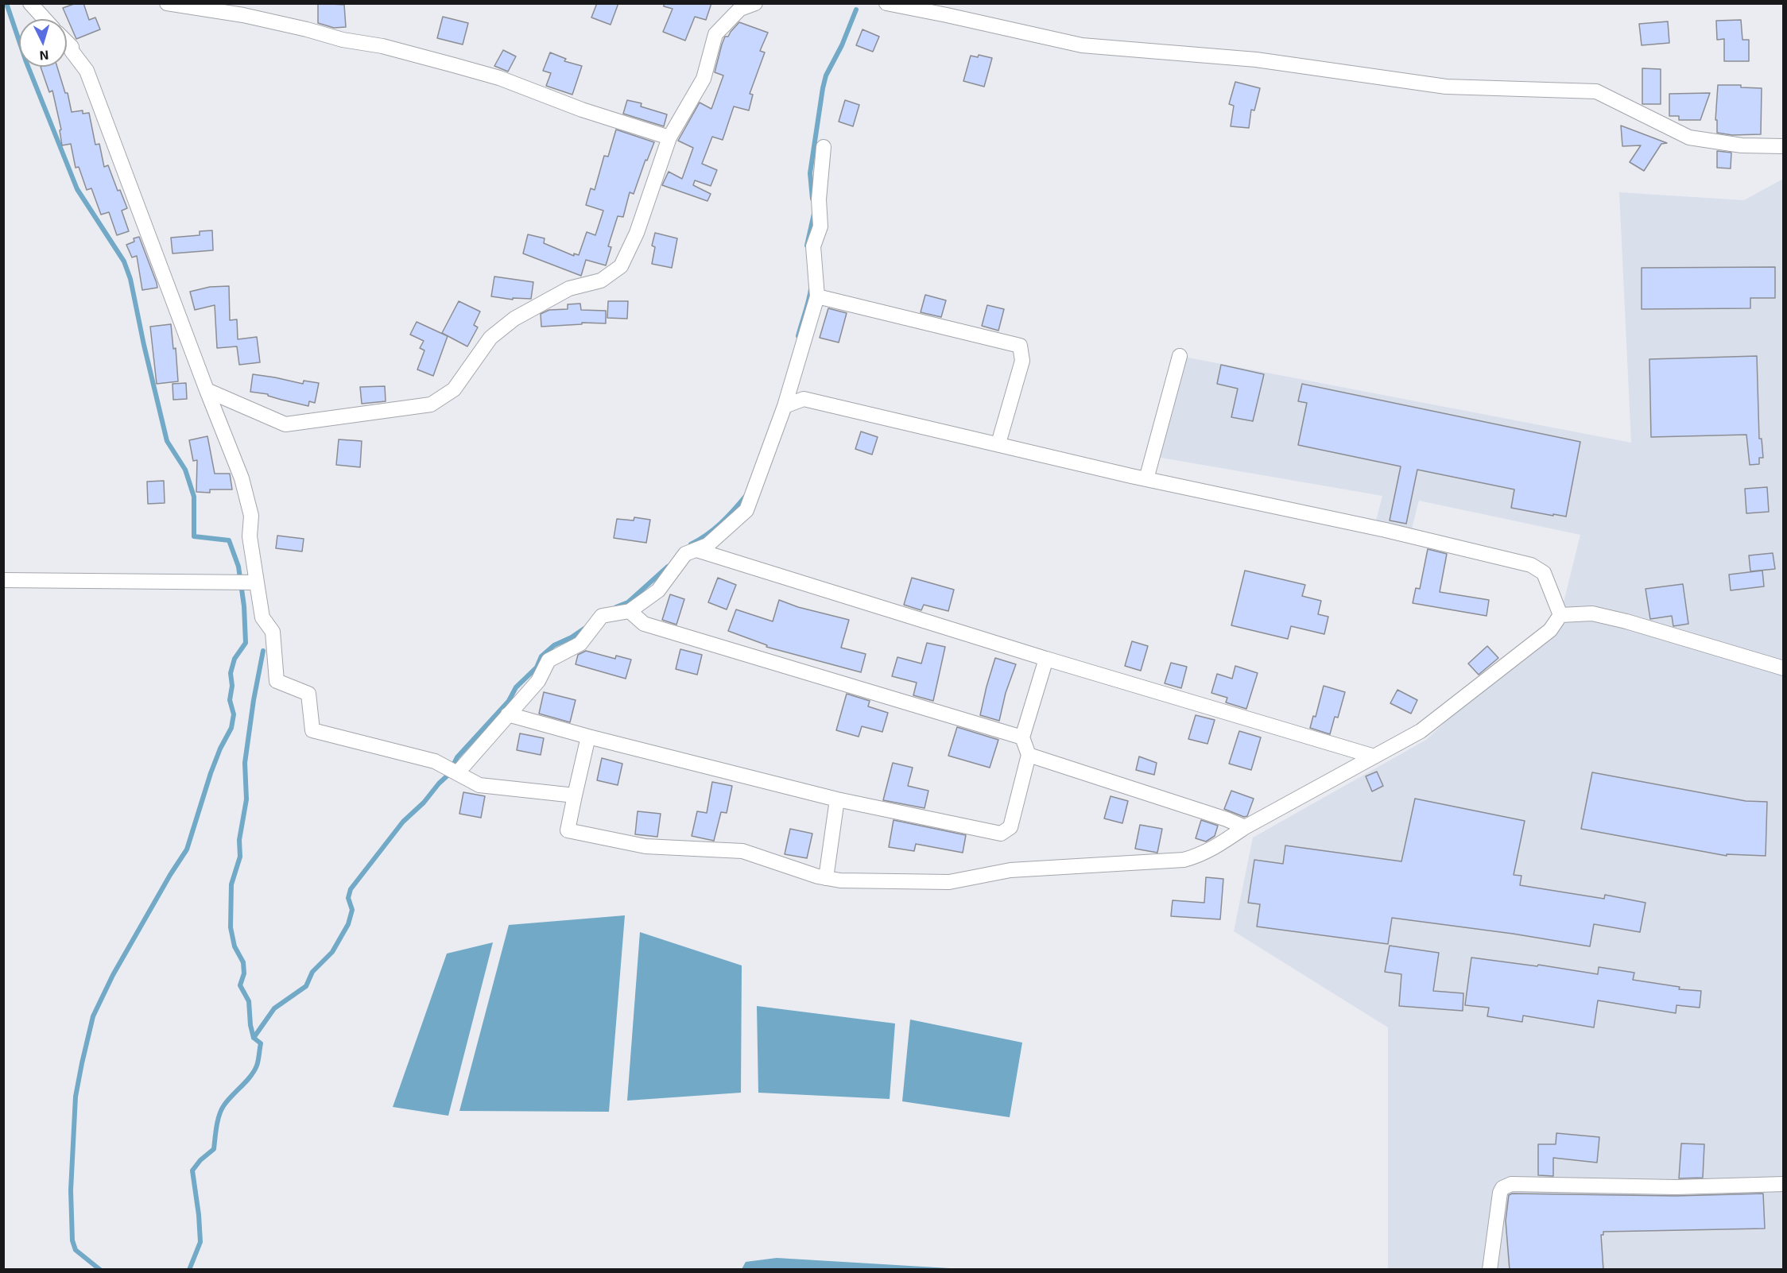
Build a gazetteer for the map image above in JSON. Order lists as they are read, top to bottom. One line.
{"north":"bottom"}
